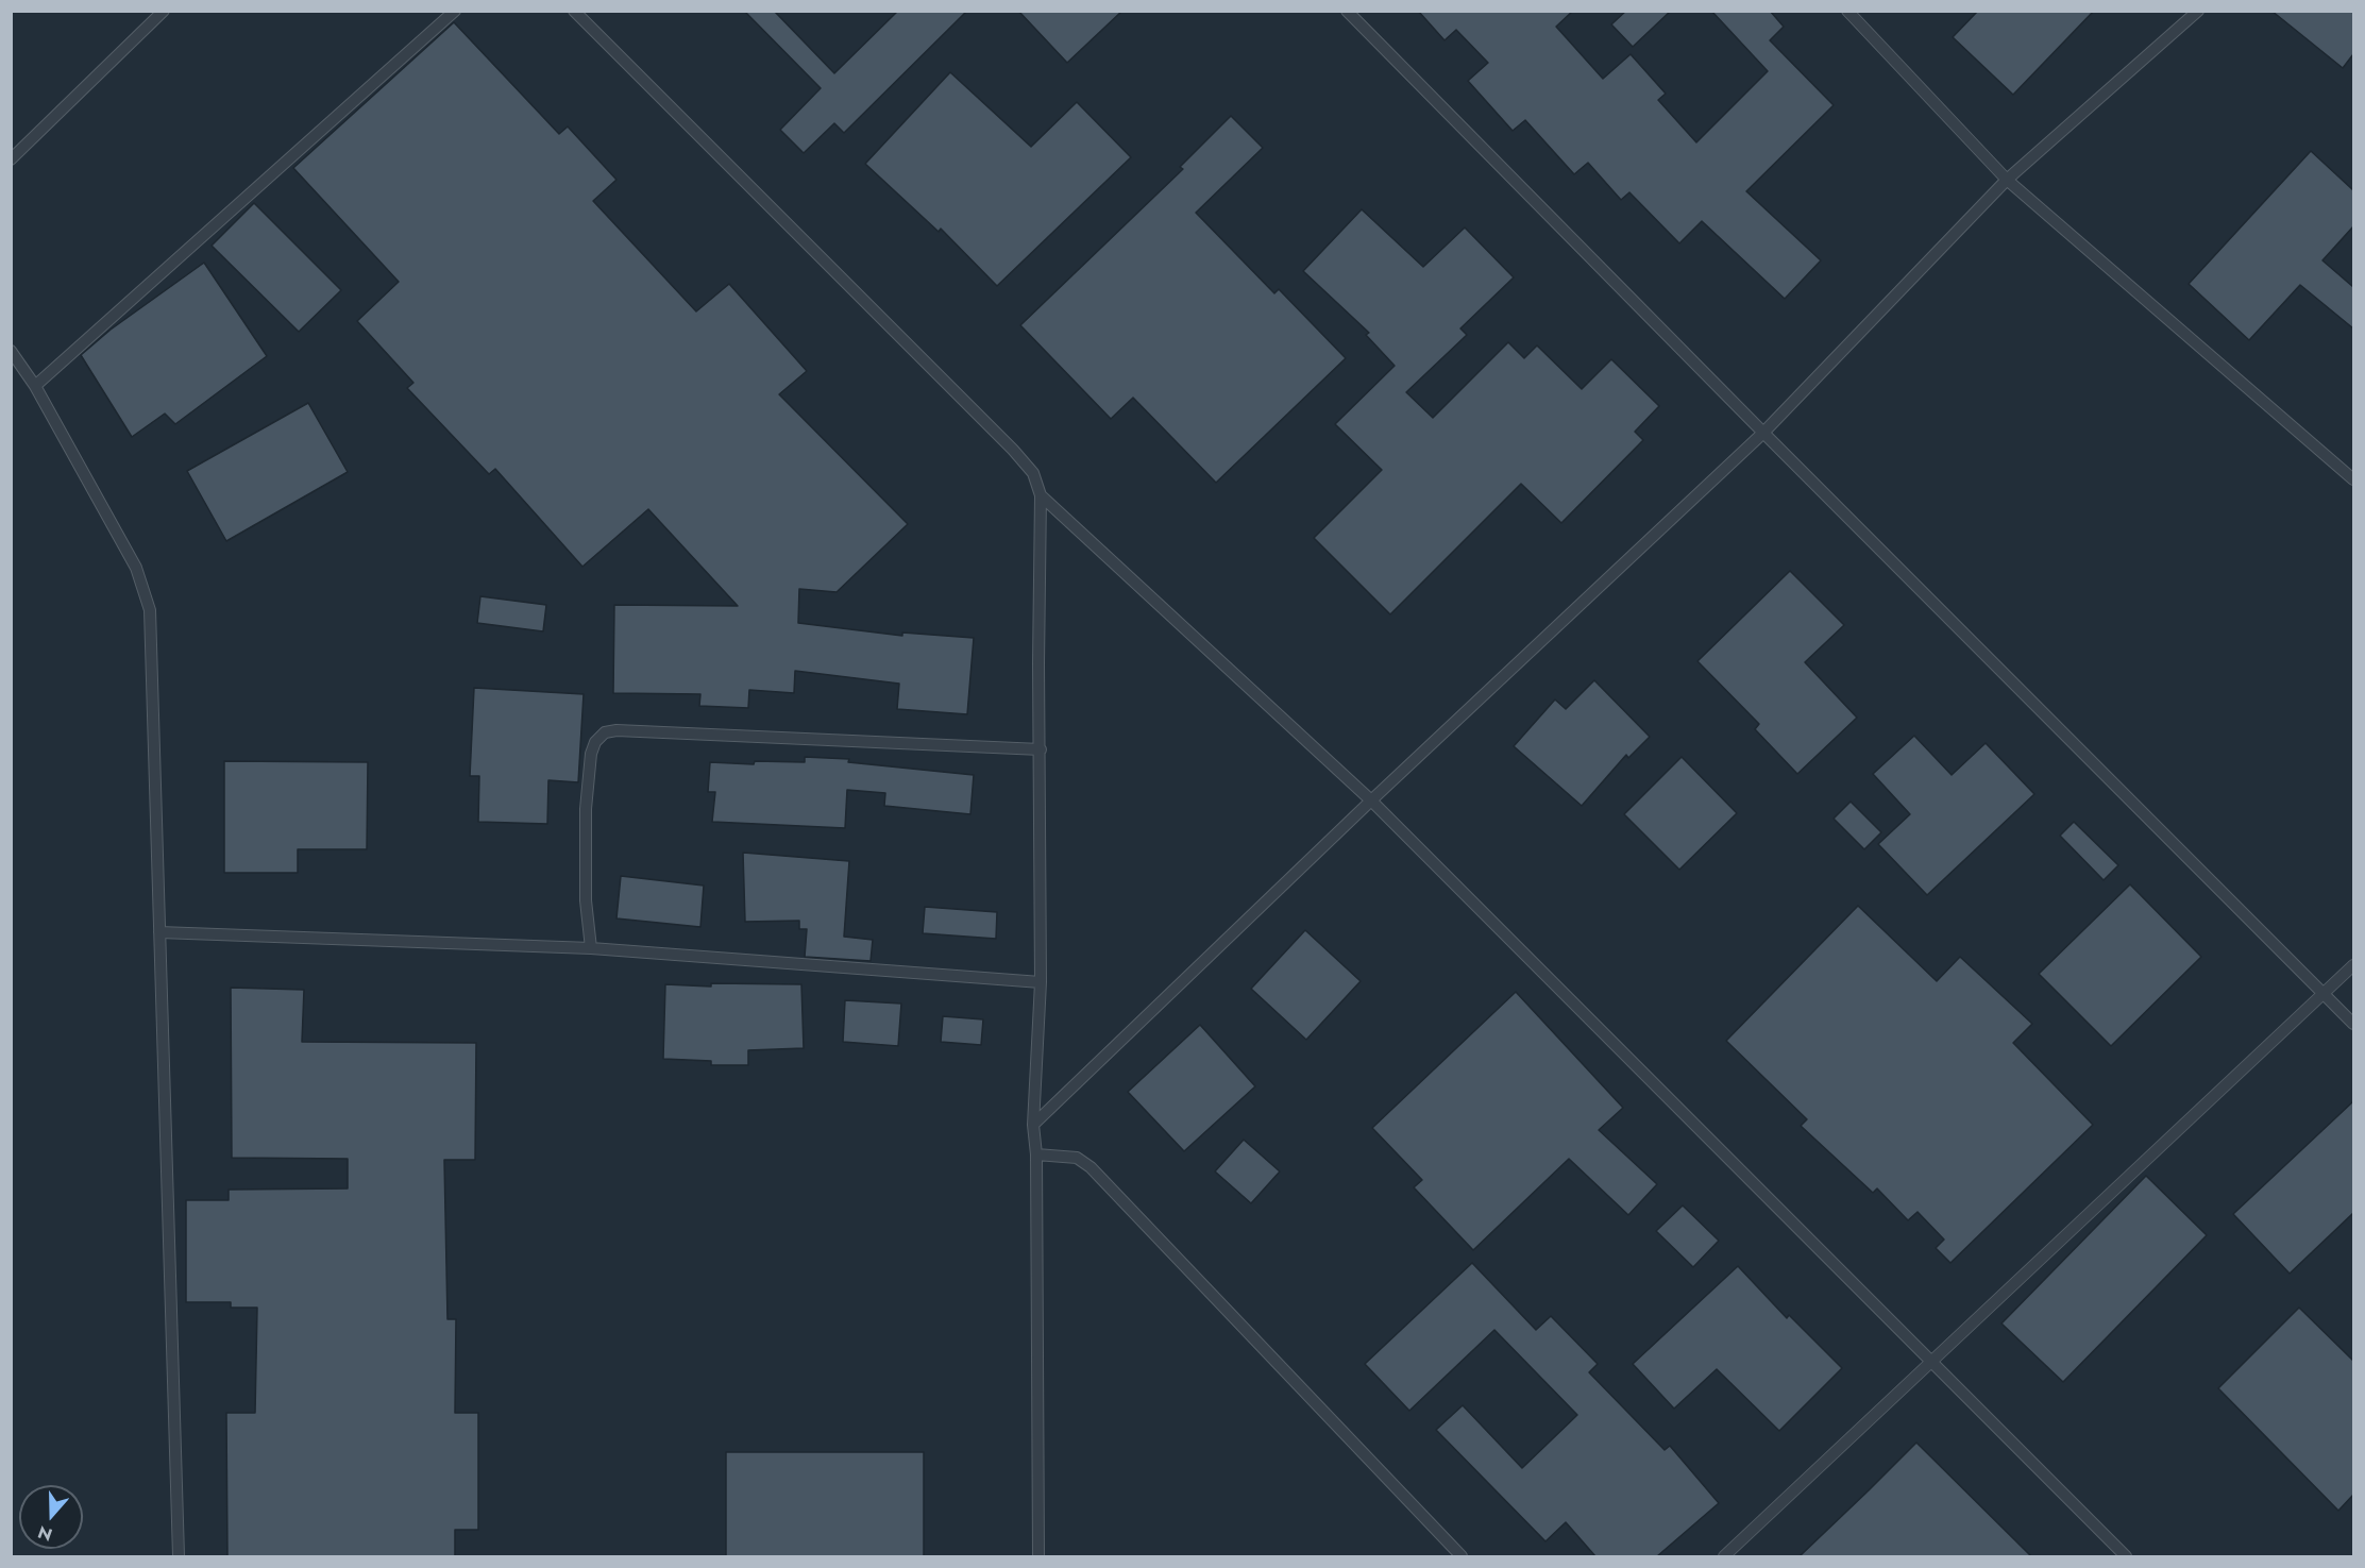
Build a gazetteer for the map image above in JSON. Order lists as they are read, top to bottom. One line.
{"north":"bottom"}
